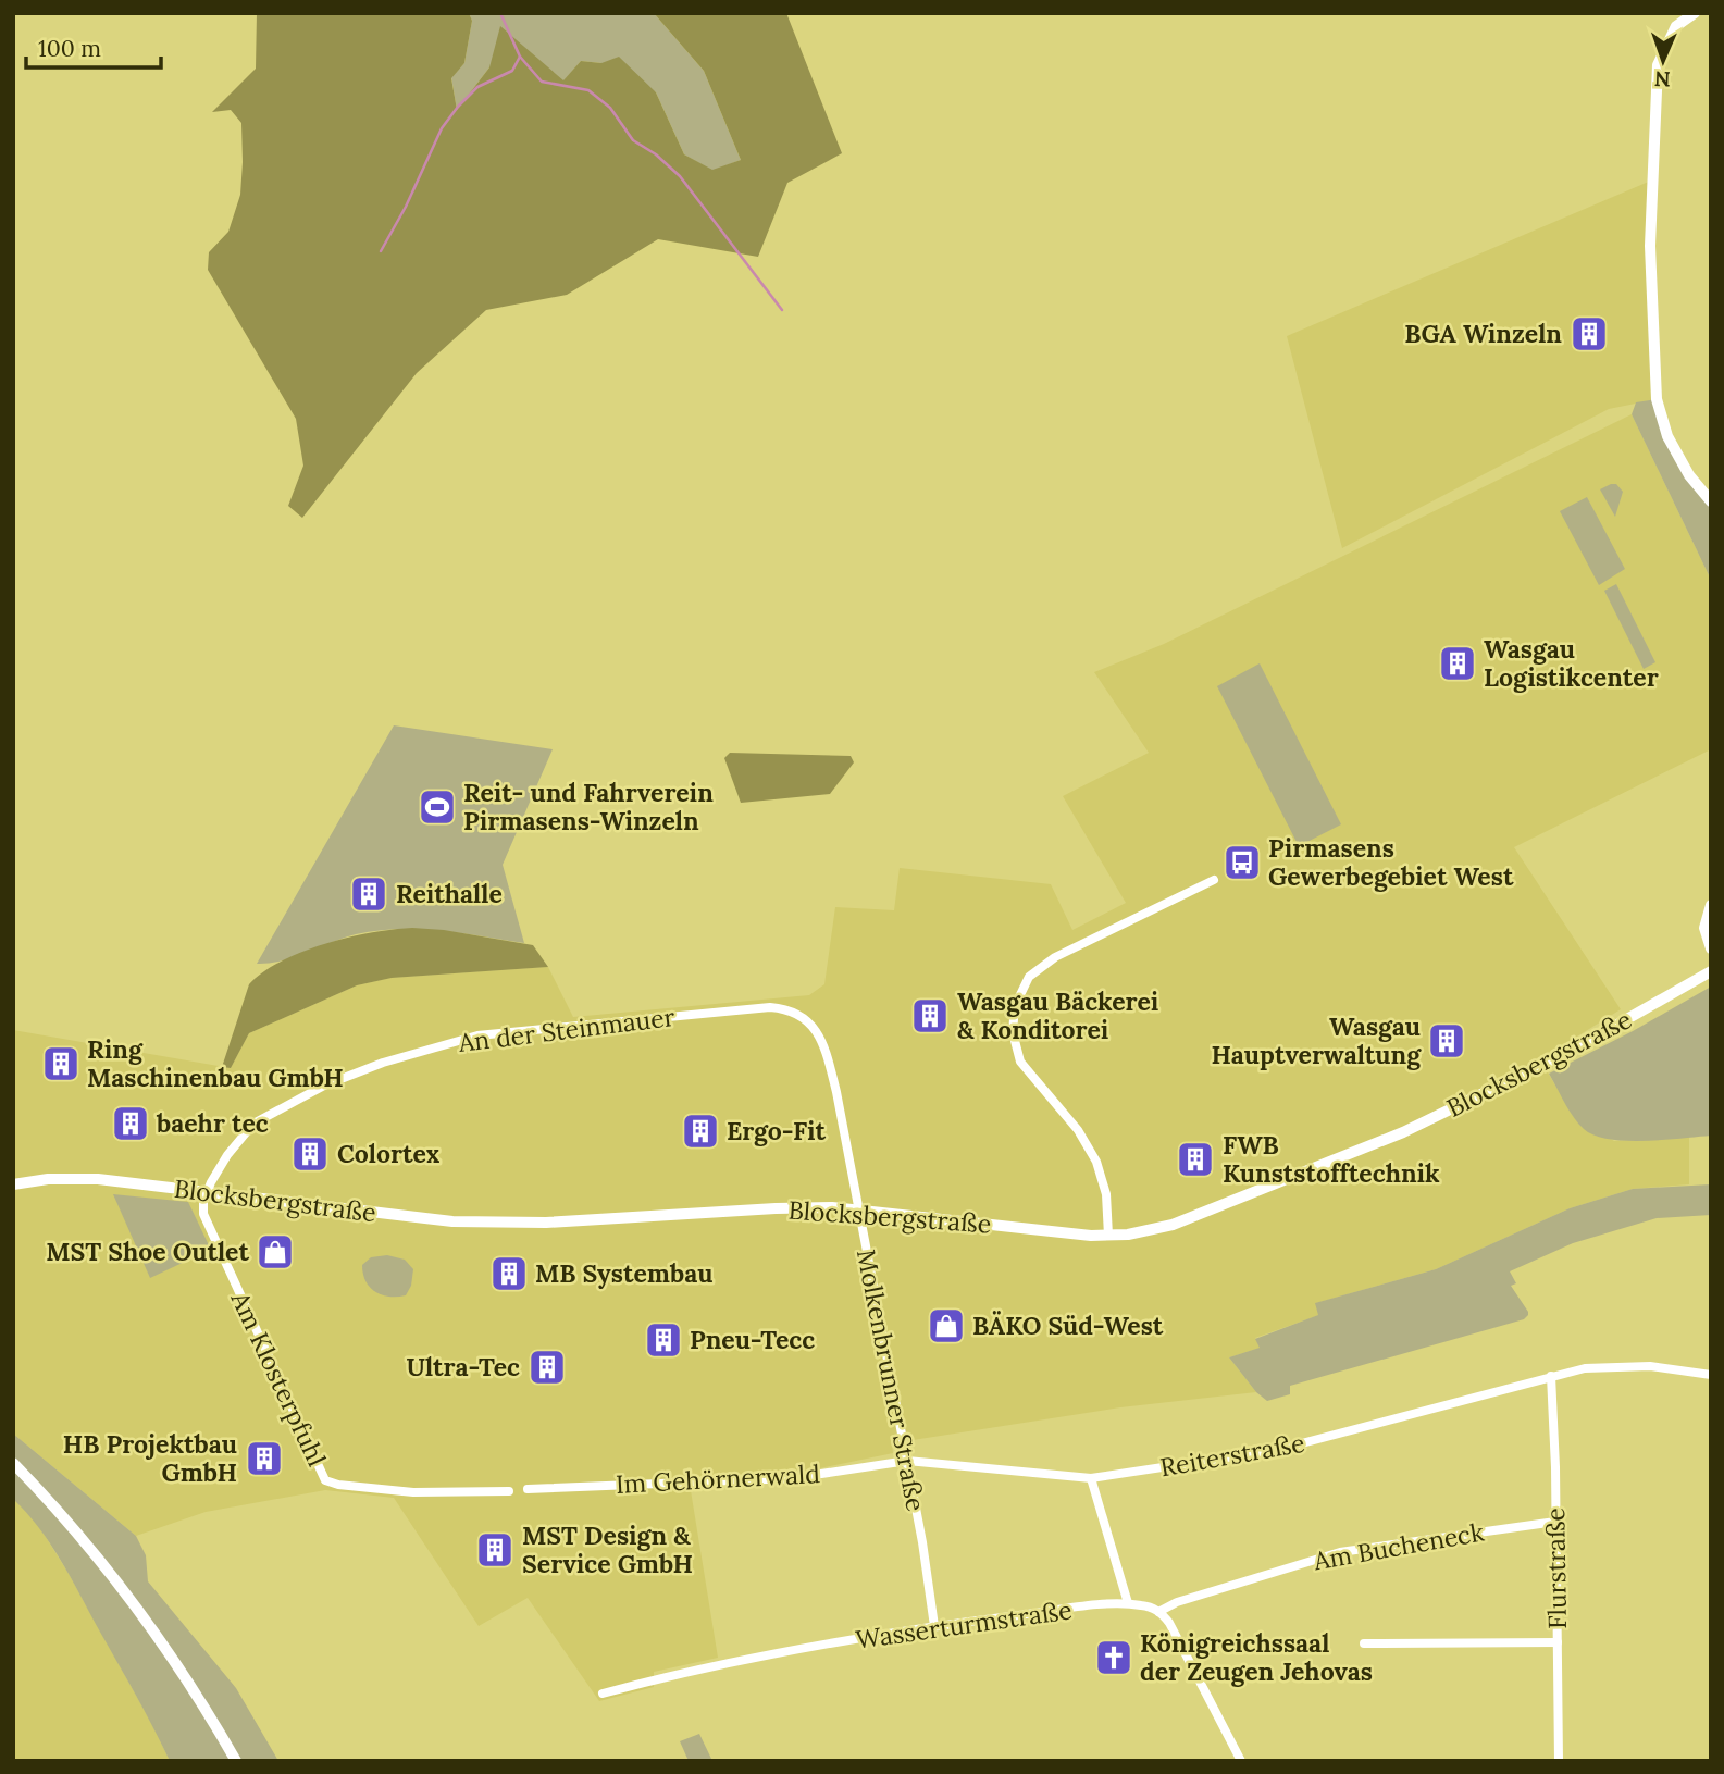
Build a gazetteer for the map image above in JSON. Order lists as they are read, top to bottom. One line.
{"streets":{"main road":["Blocksbergstraße"],"street":["An der Steinmauer","Am Klosterpfuhl","Molkenbrunner Straße","Reiterstraße","Im Gehörnerwald","Am Bucheneck","Flurstraße","Wasserturmstraße"]},"crossings":[["An der Steinmauer","Blocksbergstraße"],["An der Steinmauer","Am Klosterpfuhl"],["An der Steinmauer","Molkenbrunner Straße"],["Blocksbergstraße","Am Klosterpfuhl"],["Blocksbergstraße","Molkenbrunner Straße"],["Molkenbrunner Straße","Reiterstraße"],["Molkenbrunner Straße","Im Gehörnerwald"],["Molkenbrunner Straße","Wasserturmstraße"],["Reiterstraße","Im Gehörnerwald"],["Reiterstraße","Flurstraße"],["Am Bucheneck","Flurstraße"],["Am Bucheneck","Wasserturmstraße"]],"places":{"building":["BGA Winzeln","Wasgau Logistikcenter","Reithalle","Wasgau Bäckerei & Konditorei","Wasgau Hauptverwaltung","Ring Maschinenbau GmbH","baehr tec","Ergo-Fit","Colortex","FWB Kunststofftechnik","MB Systembau","Pneu-Tecc","Ultra-Tec","HB Projektbau GmbH","MST Design & Service GmbH"],"sports":["Reit- und Fahrverein Pirmasens-Winzeln"],"bus stop":["Pirmasens Gewerbegebiet West"],"shop":["MST Shoe Outlet","BÄKO Süd-West"],"church":["Königreichssaal der Zeugen Jehovas"]},"scale_bar":"100 m","north":"bottom"}
